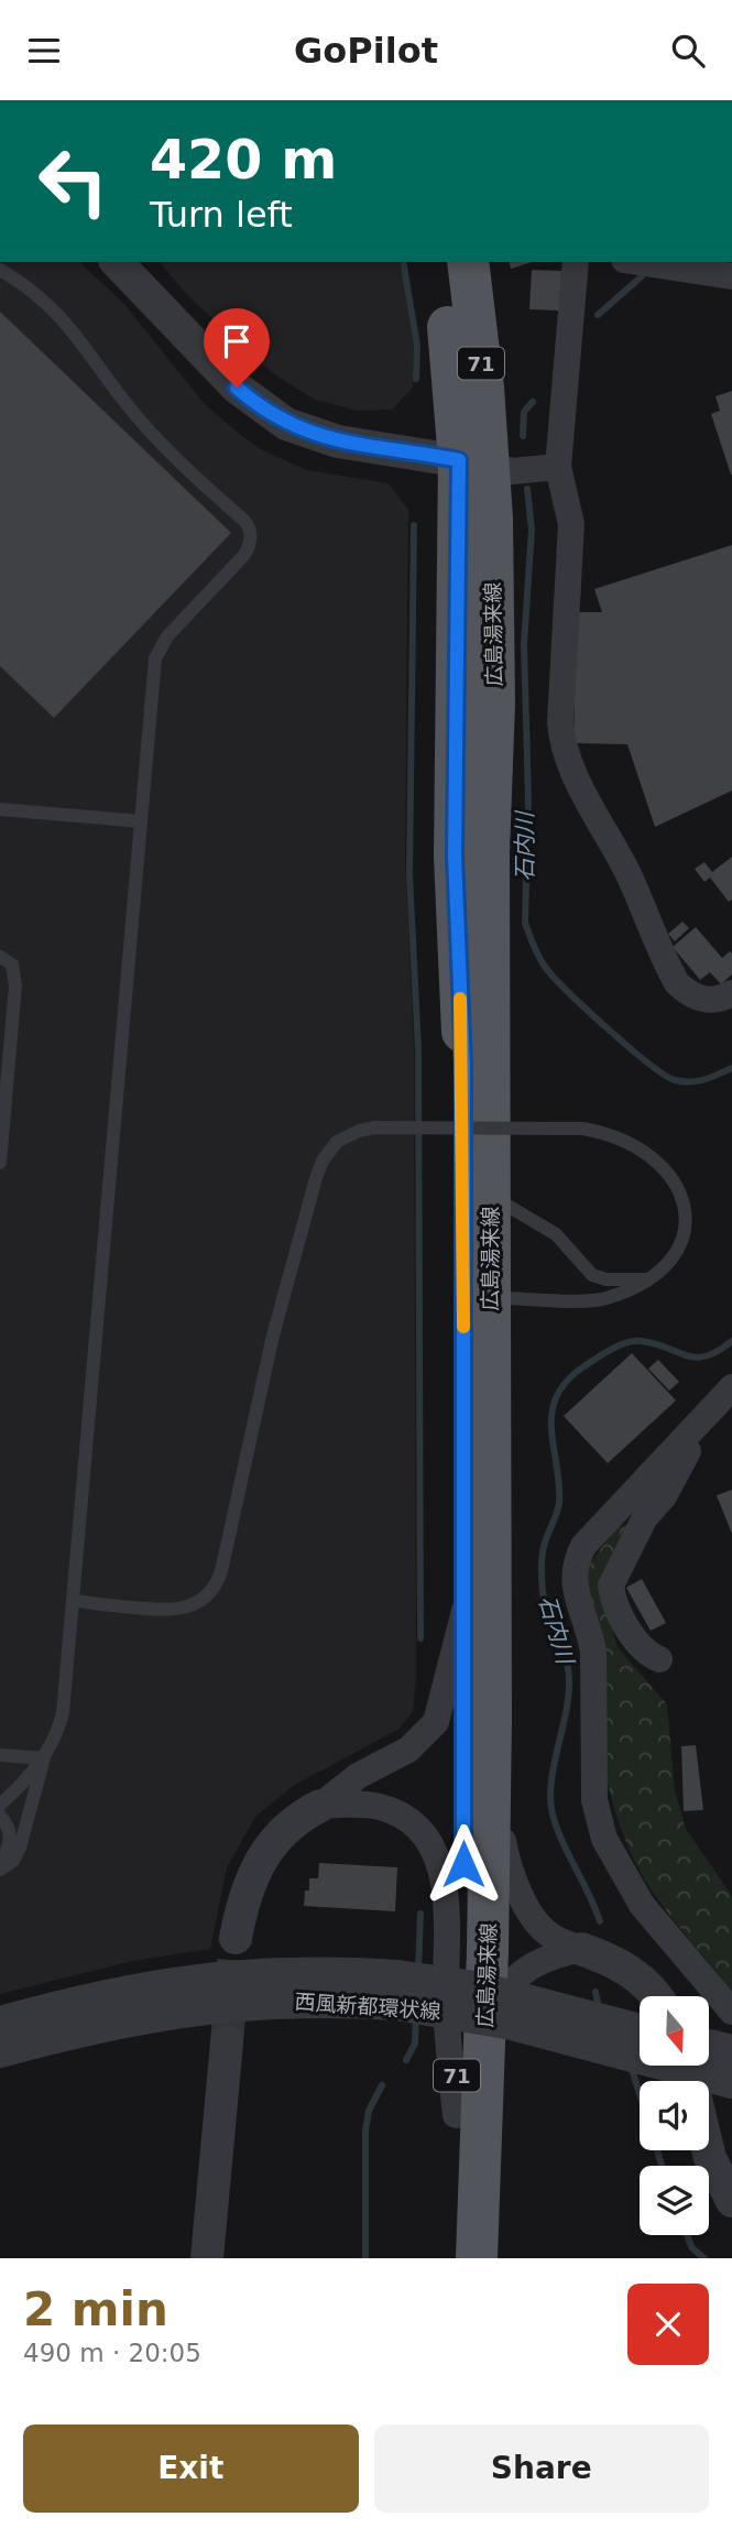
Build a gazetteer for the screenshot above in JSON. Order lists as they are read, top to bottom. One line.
{"streets":{"main road":["71","広島湯来線"],"street":["西風新都環状線"]},"water":["石内川"],"north":"bottom","page":{"header":"GoPilot","turn":["420 m","Turn left"],"heading":["2 min","490 m · 20:05"],"buttons":["Exit","Share"]}}
